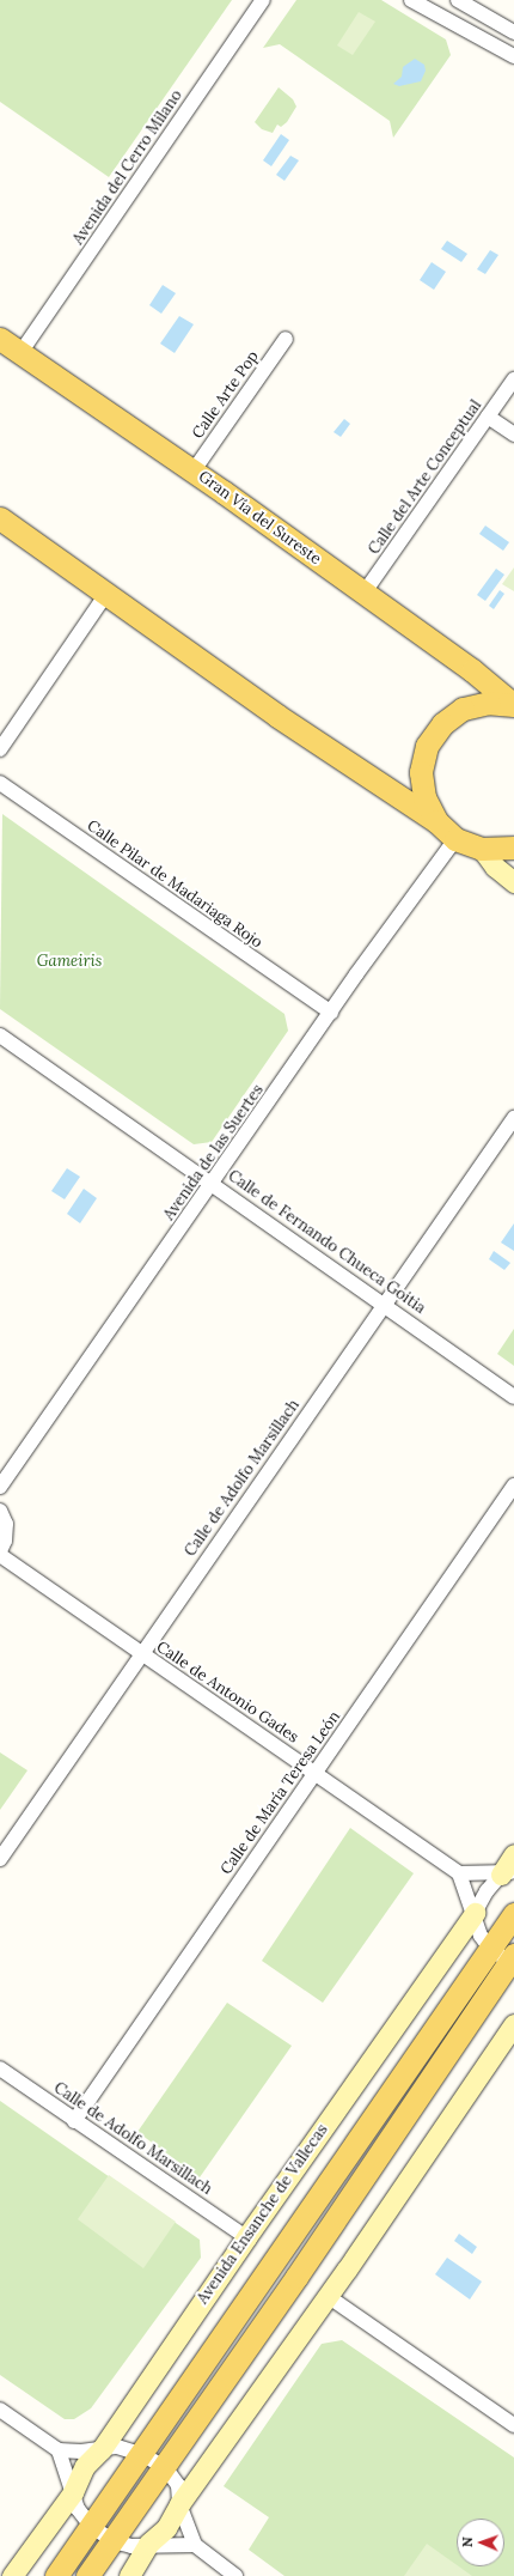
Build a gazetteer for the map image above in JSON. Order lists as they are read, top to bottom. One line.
{"streets":{"main road":["Gran Vía del Sureste"],"street":["Avenida del Cerro Milano","Calle Arte Pop","Calle del Arte Conceptual","Calle Pilar de Madariaga Rojo","Avenida de las Suertes","Calle de Fernando Chueca Goitia","Calle de Adolfo Marsillach","Calle de Antonio Gades","Calle de María Teresa León","Avenida Ensanche de Vallecas"]},"crossings":[["Avenida del Cerro Milano","Gran Vía del Sureste"],["Calle Arte Pop","Gran Vía del Sureste"],["Calle del Arte Conceptual","Gran Vía del Sureste"],["Calle Pilar de Madariaga Rojo","Avenida de las Suertes"],["Avenida de las Suertes","Calle de Fernando Chueca Goitia"],["Calle de Fernando Chueca Goitia","Calle de Adolfo Marsillach"],["Calle de Adolfo Marsillach","Calle de Antonio Gades"],["Calle de Adolfo Marsillach","Calle de María Teresa León"],["Calle de Adolfo Marsillach","Avenida Ensanche de Vallecas"],["Calle de Antonio Gades","Calle de María Teresa León"]],"parks":["Gameiris"],"north":"left"}
